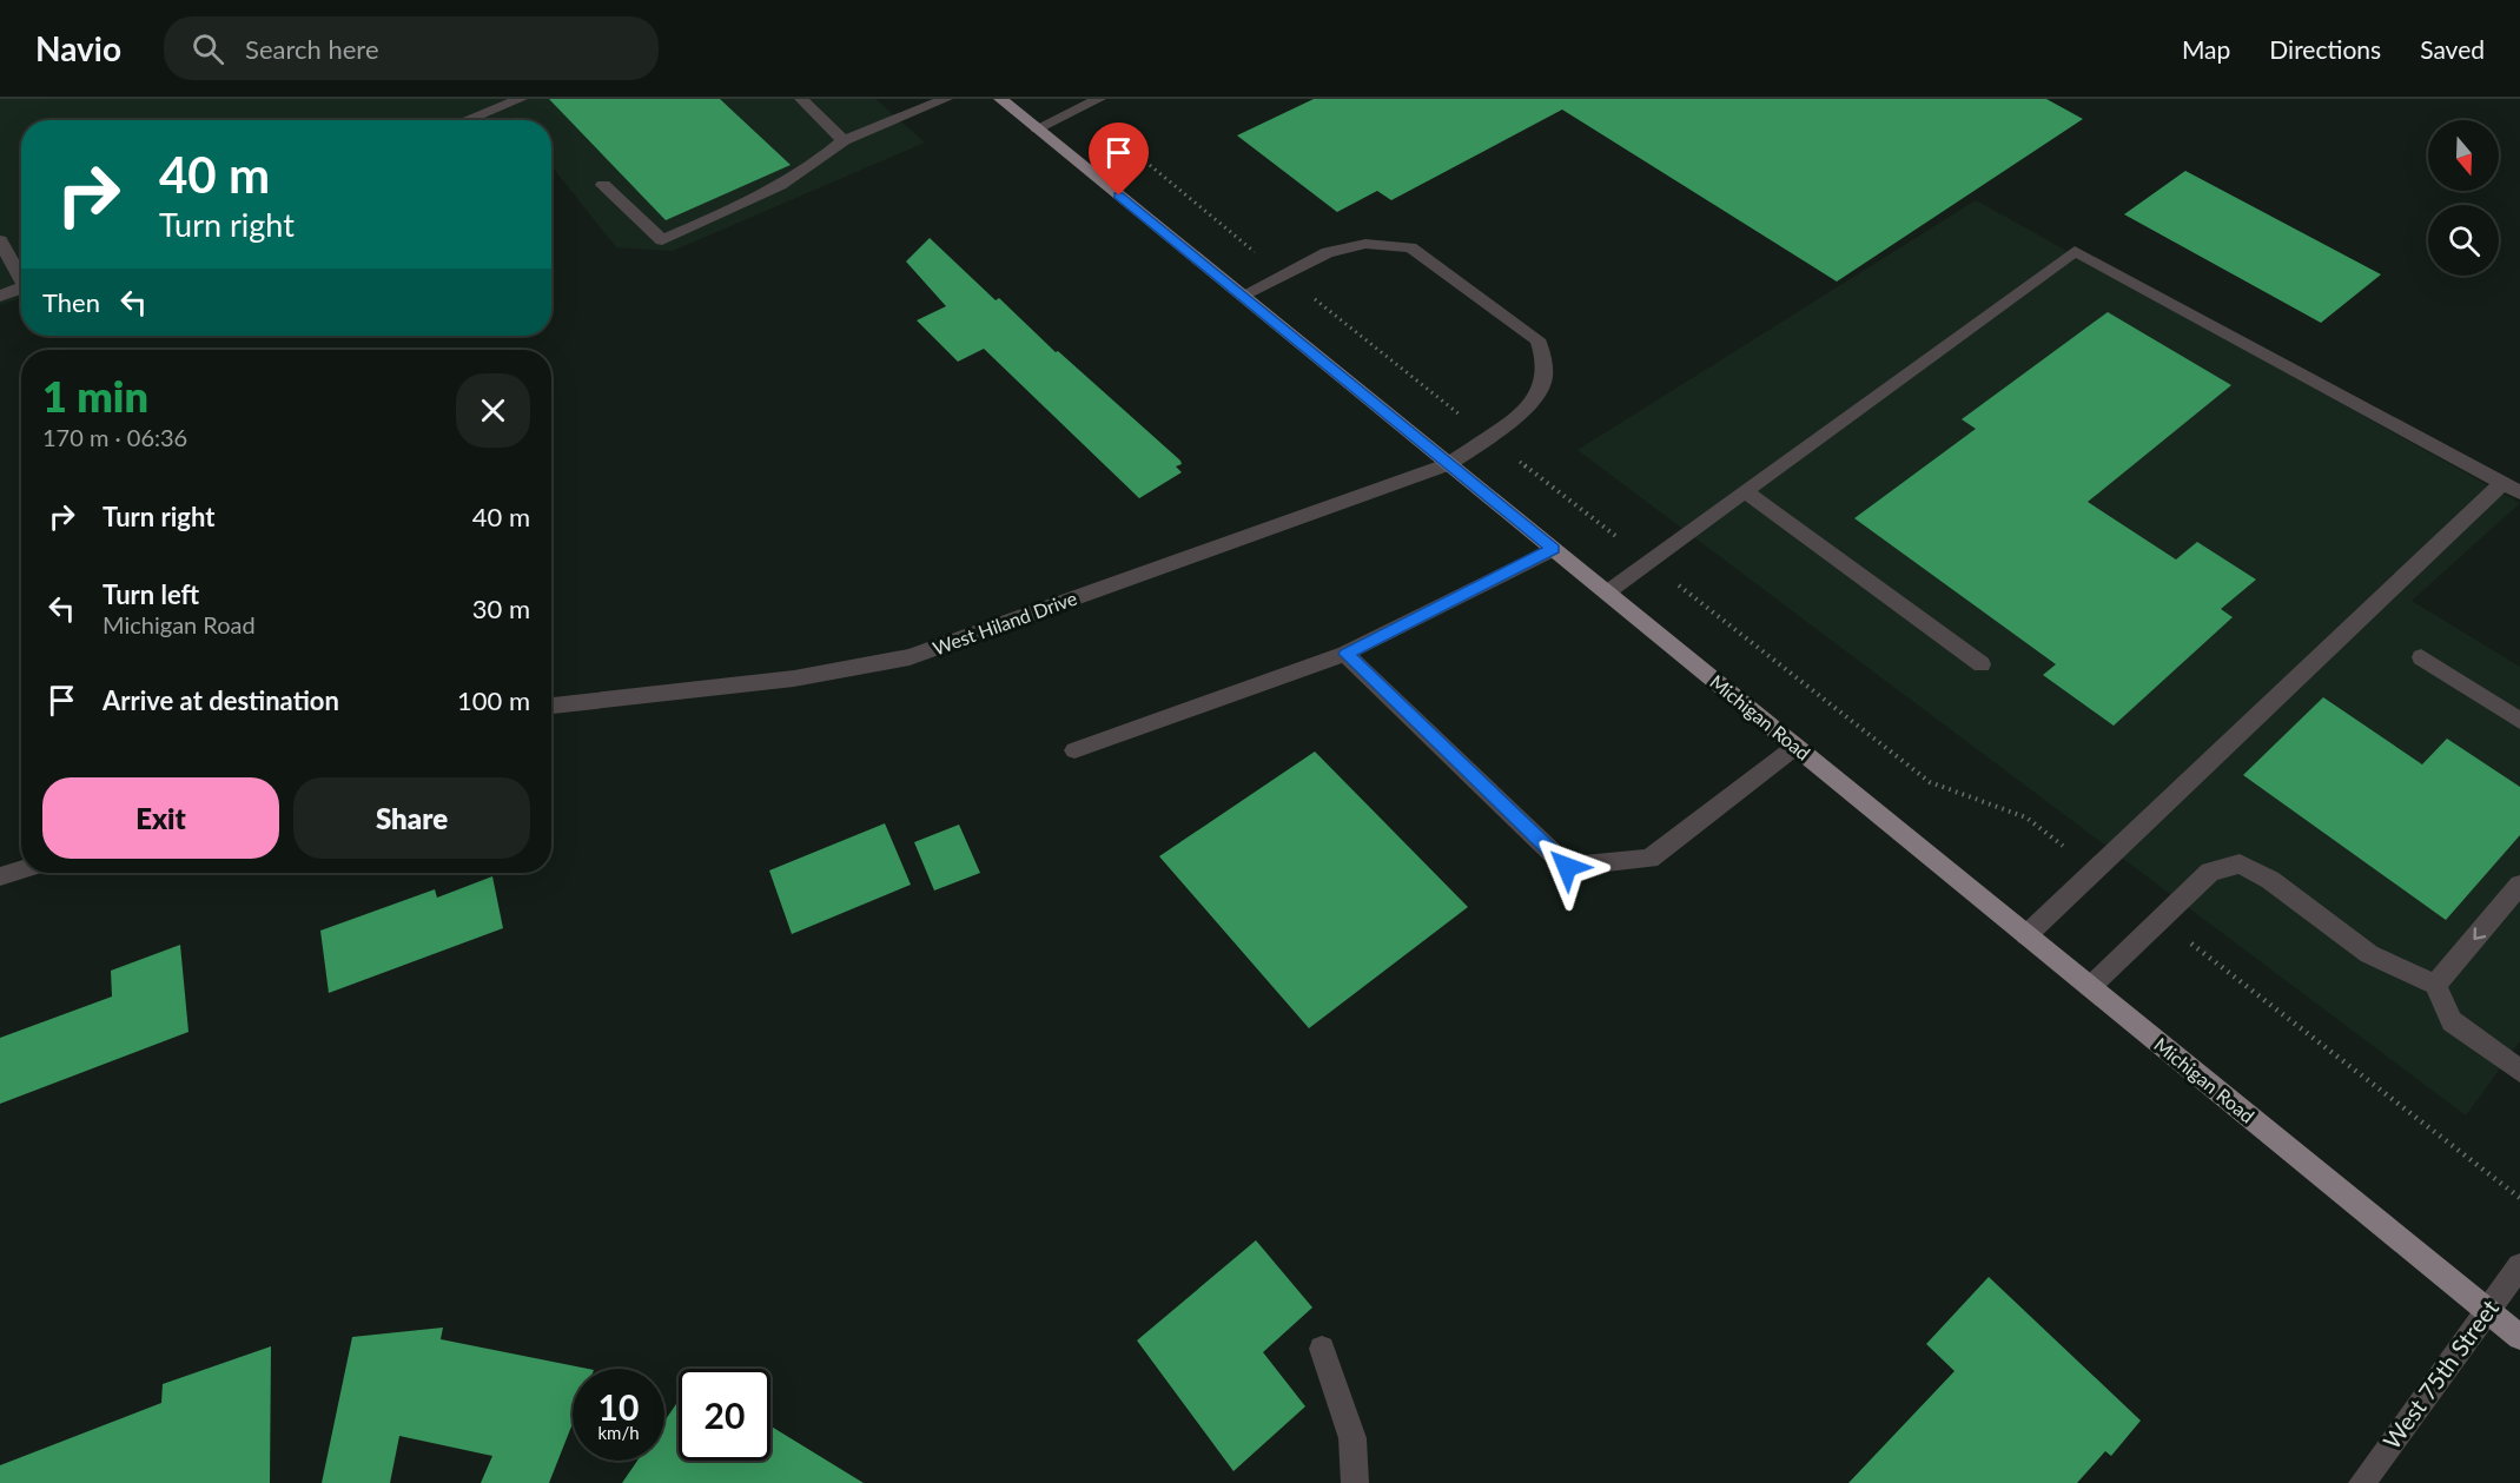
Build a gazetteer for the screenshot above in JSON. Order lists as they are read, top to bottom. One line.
{"streets":{"main road":["Michigan Road"],"street":["West Hiland Drive","West 75th Street"]},"crossings":[["West Hiland Drive","Michigan Road"],["Michigan Road","West 75th Street"]],"north":"bottom","page":{"header":"Navio","search":"Search here","nav":["Map","Directions","Saved"],"turn":["40 m","Turn right"],"then":"Then","heading":["1 min","170 m · 06:36"],"list":[{"name":"Turn right","value":"40 m"},{"name":"Turn left","note":"Michigan Road","value":"30 m"},{"name":"Arrive at destination","value":"100 m"}],"buttons":["Exit","Share"],"speed":"10 km/h","limit":"20"}}
